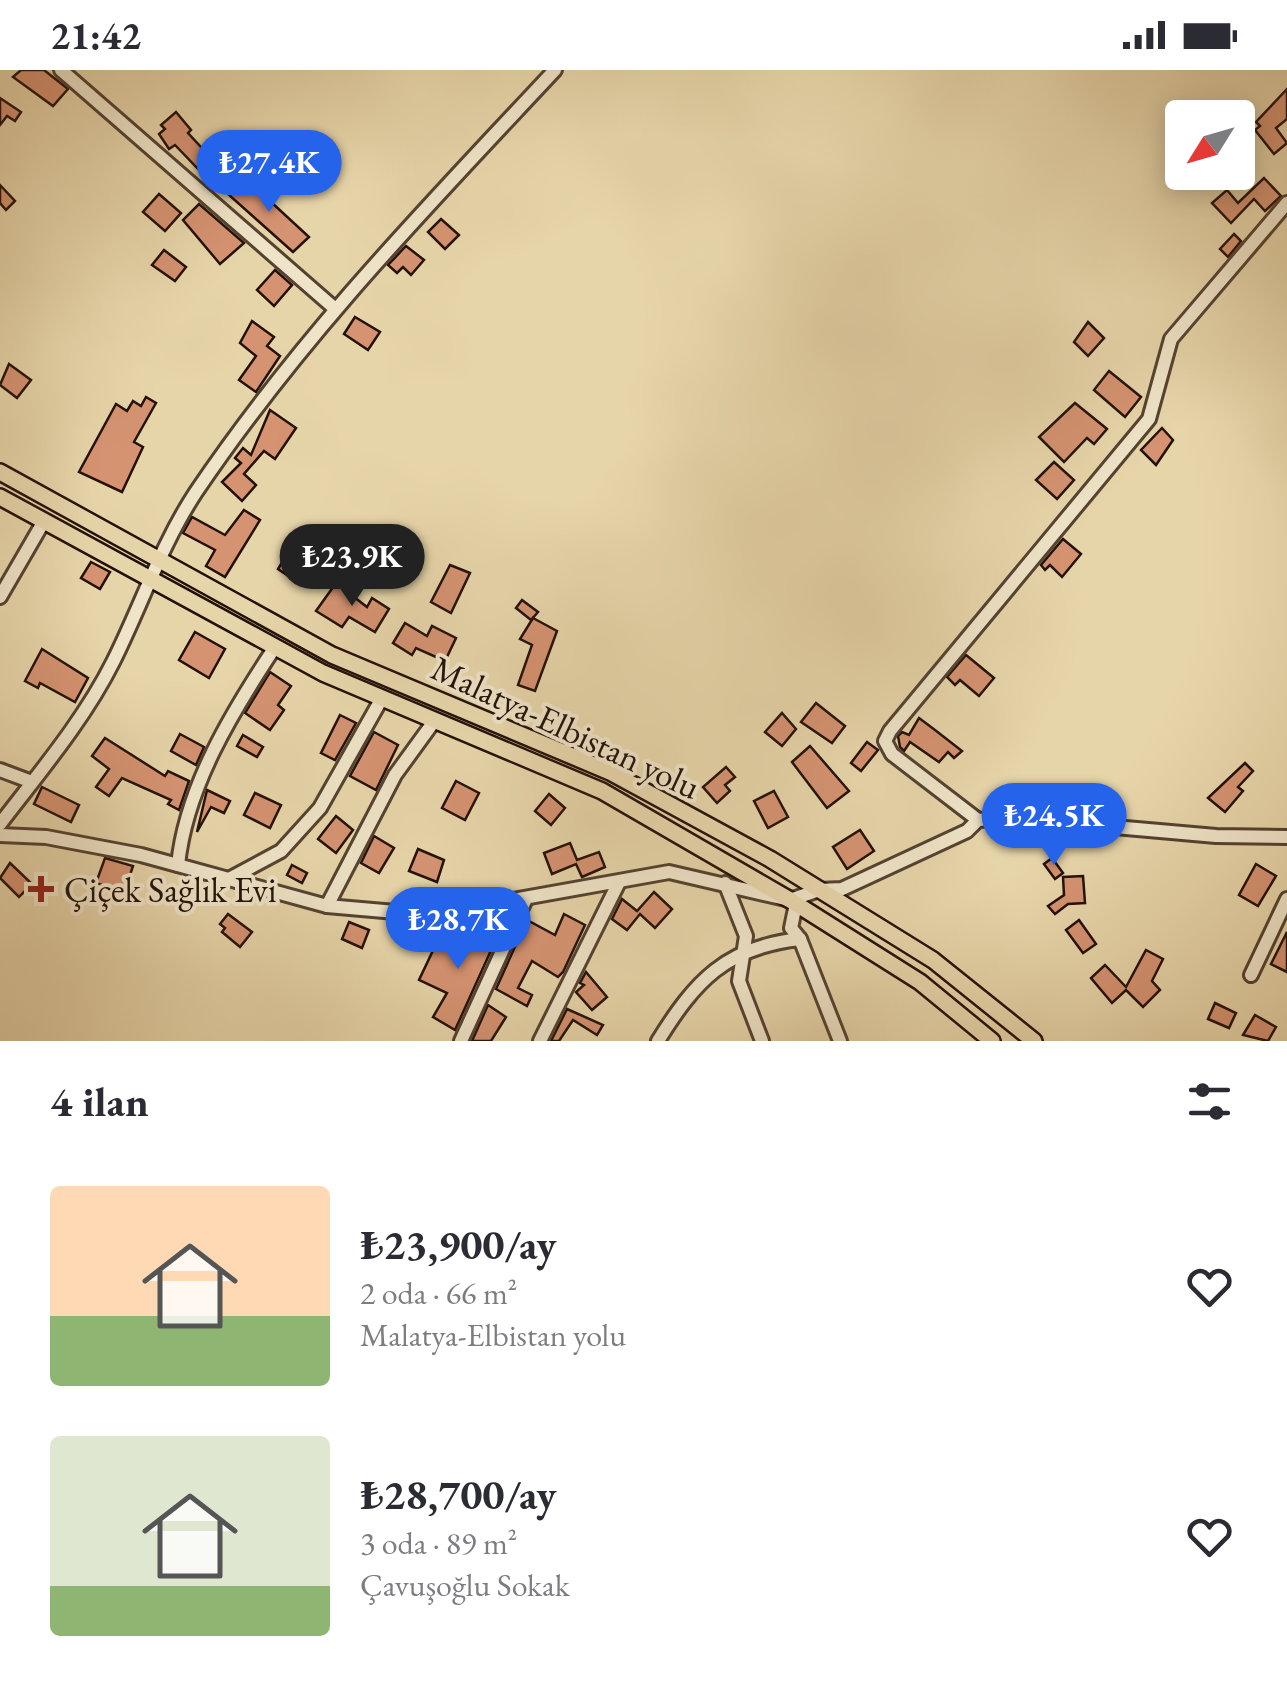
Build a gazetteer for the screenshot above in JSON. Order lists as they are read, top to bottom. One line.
{"streets":{"main road":["Malatya-Elbistan yolu"]},"places":{"health":["Çiçek Sağlık Evi"]},"north":"bottom left","page":{"status":"21:42","price":["₺27.4K","₺23.9K","₺24.5K","₺28.7K"],"heading":"4 ilan","list":[{"name":"₺23,900/ay","note":"2 oda · 66 m² · Malatya-Elbistan yolu"},{"name":"₺28,700/ay","note":"3 oda · 89 m² · Çavuşoğlu Sokak"}]}}
